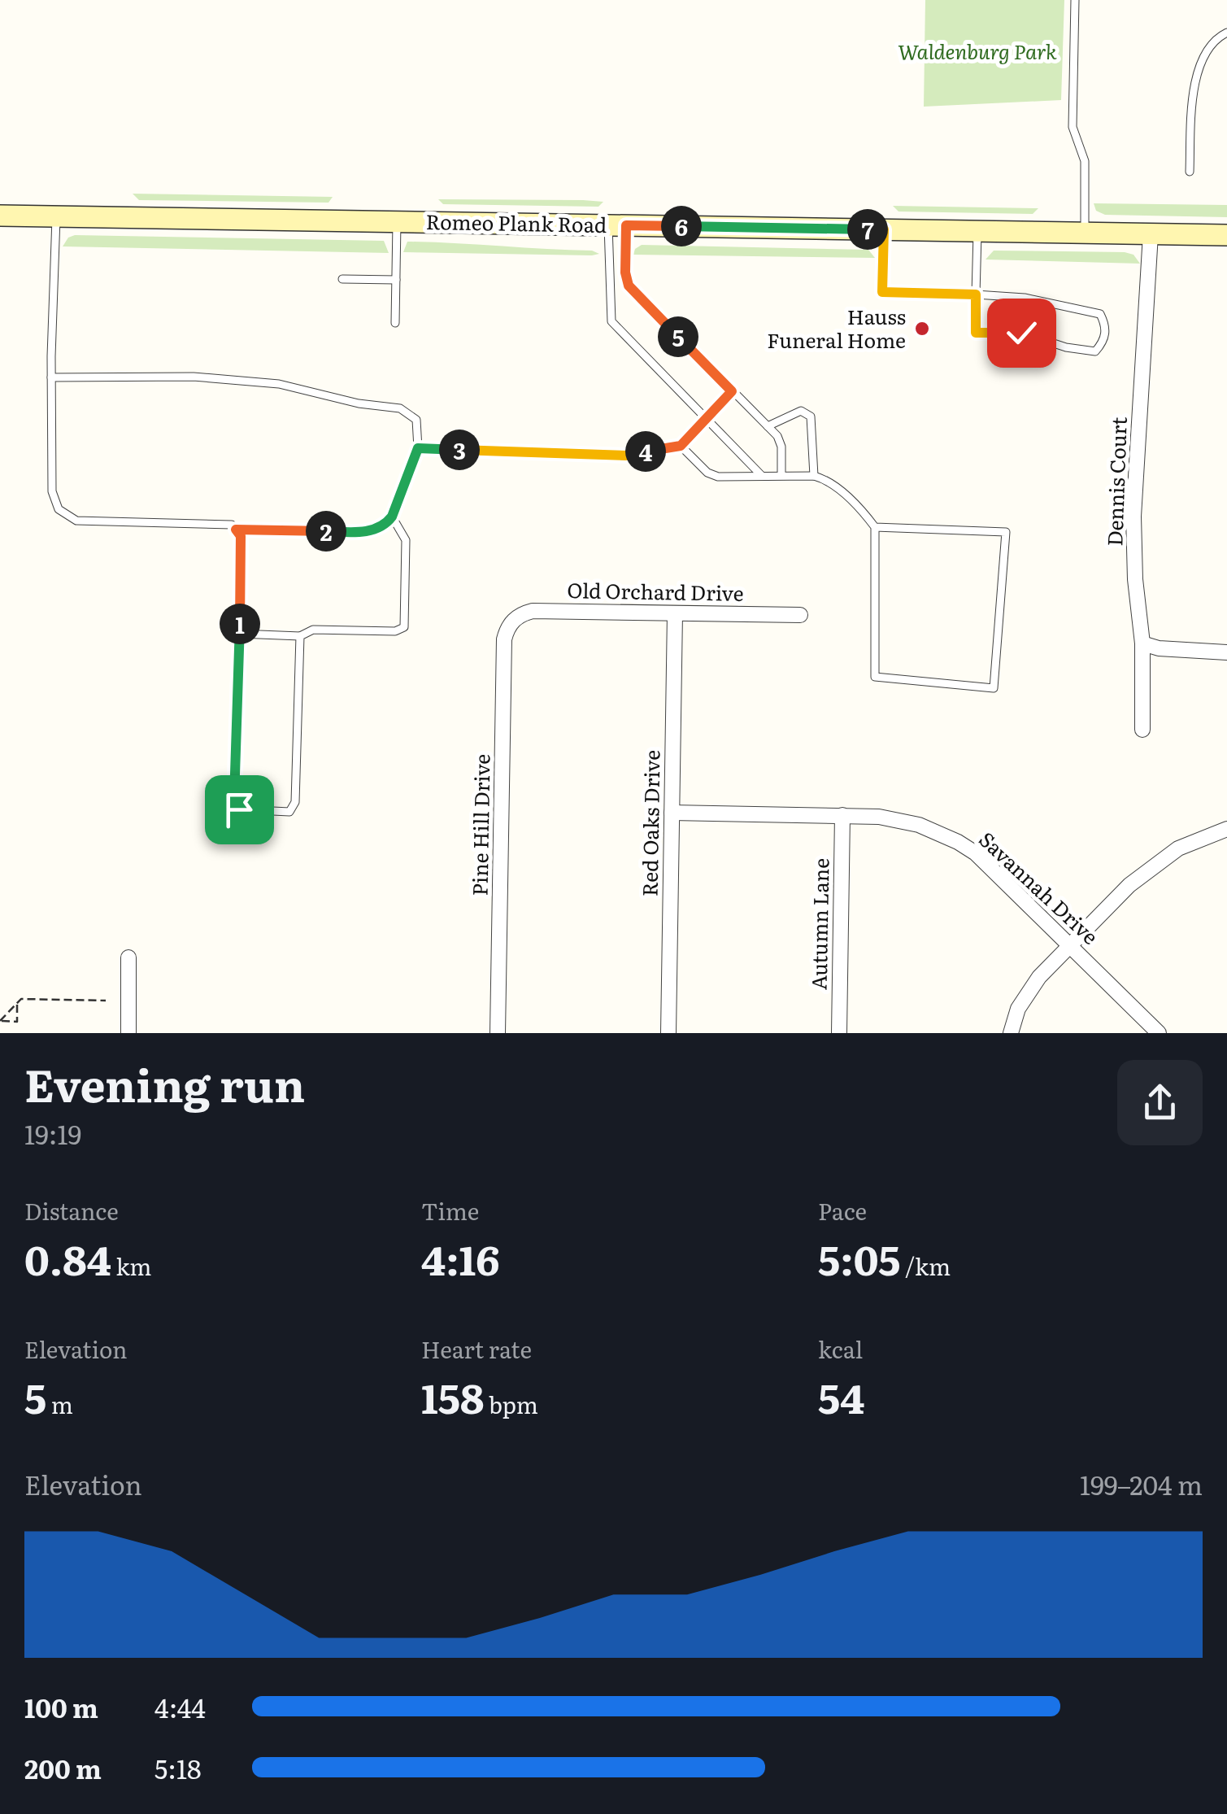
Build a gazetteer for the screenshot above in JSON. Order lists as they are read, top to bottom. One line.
{"streets":{"main road":["Romeo Plank Road"],"street":["Dennis Court","Old Orchard Drive","Red Oaks Drive","Pine Hill Drive","Savannah Drive","Autumn Lane"]},"crossings":[["Romeo Plank Road","Dennis Court"],["Old Orchard Drive","Red Oaks Drive"],["Old Orchard Drive","Pine Hill Drive"],["Red Oaks Drive","Savannah Drive"],["Savannah Drive","Autumn Lane"]],"parks":["Waldenburg Park"],"places":["Hauss Funeral Home"],"page":{"pins":["6","7","5","3","4","2","1"],"heading":["Evening run","19:19"],"stats":[["Distance","0.84 km"],["Time","4:16"],["Pace","5:05 /km"],["Elevation","5 m"],["Heart rate","158 bpm"],["kcal","54"]],"chart":["Elevation","199–204 m"],"list":[{"name":"100 m","note":"4:44"},{"name":"200 m","note":"5:18"}]}}
